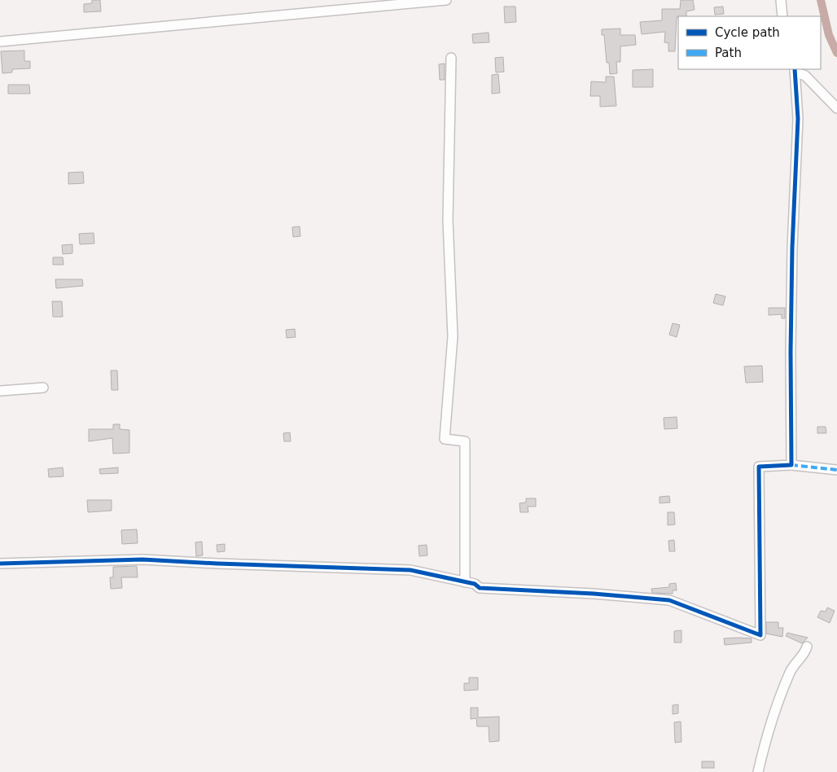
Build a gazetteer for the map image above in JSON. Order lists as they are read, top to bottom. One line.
{"legend":["Cycle path","Path"]}
